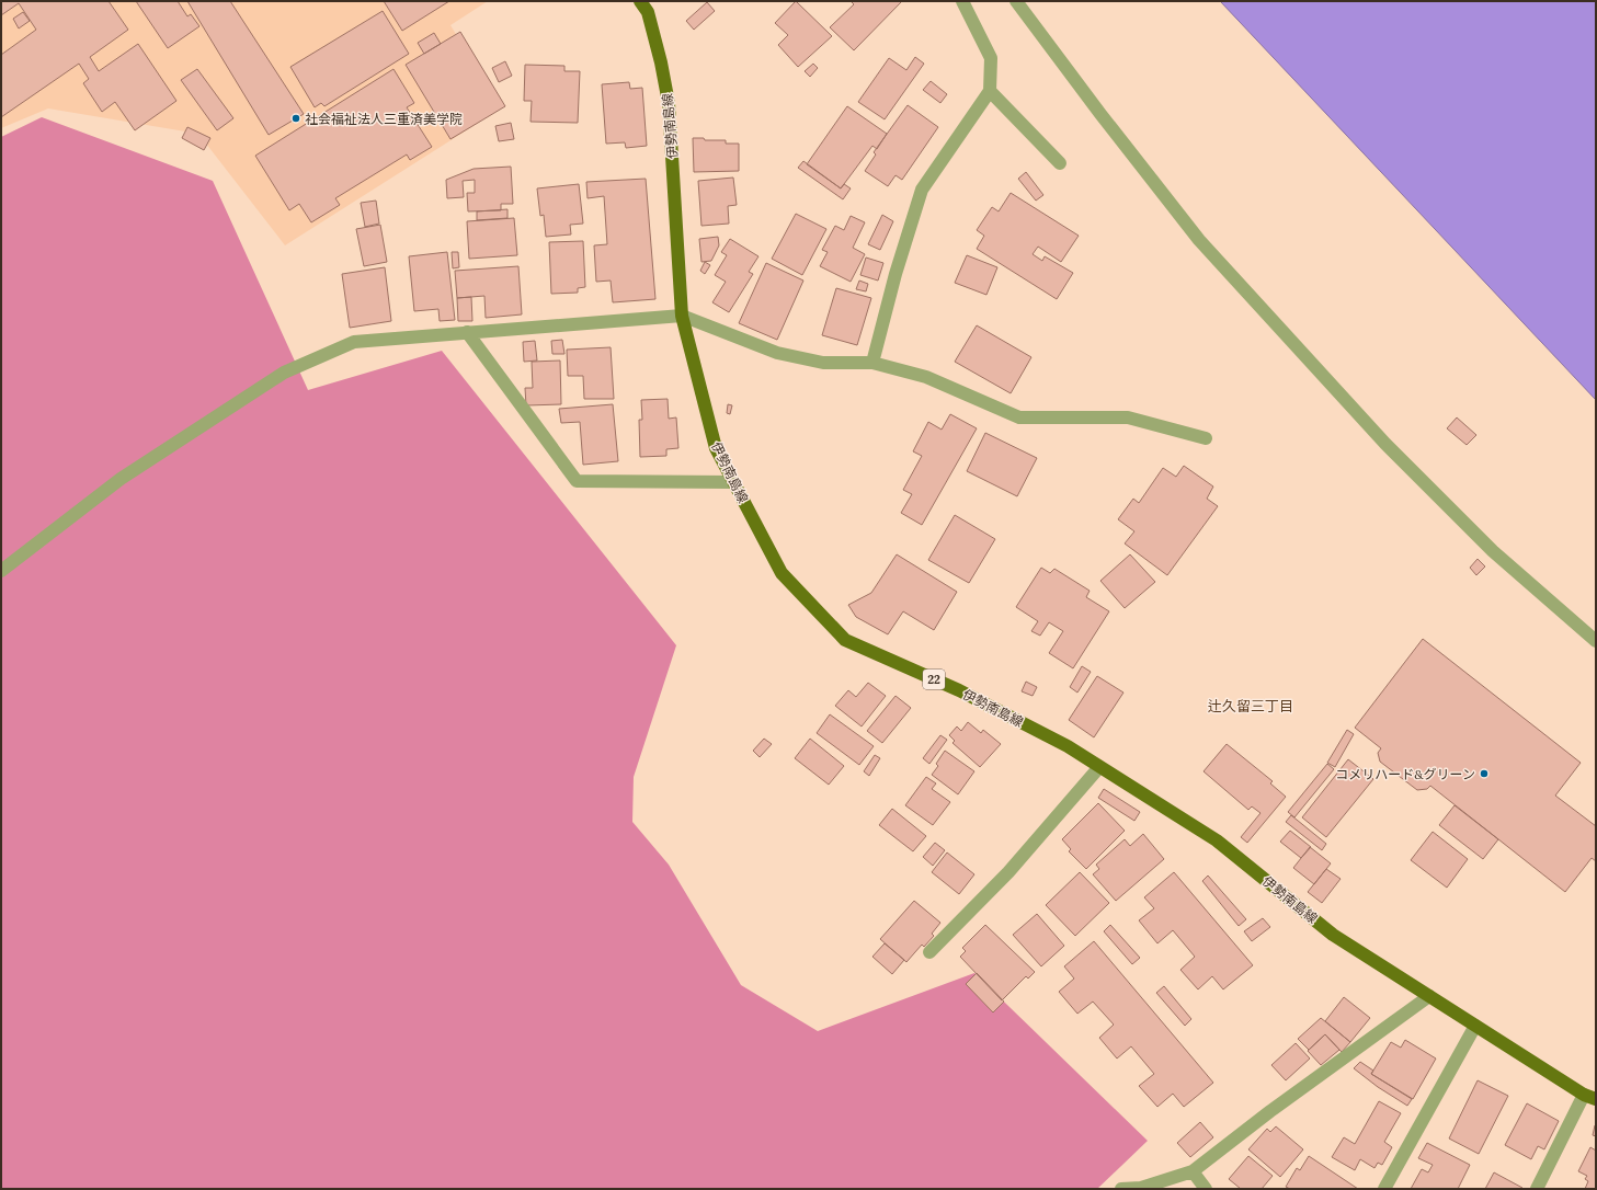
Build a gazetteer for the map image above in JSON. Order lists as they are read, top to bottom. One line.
{"streets":{"main road":["伊勢南島線","22"]},"districts":["辻久留三丁目"],"places":["社会福祉法人三重済美学院","コメリハード&グリーン"]}
